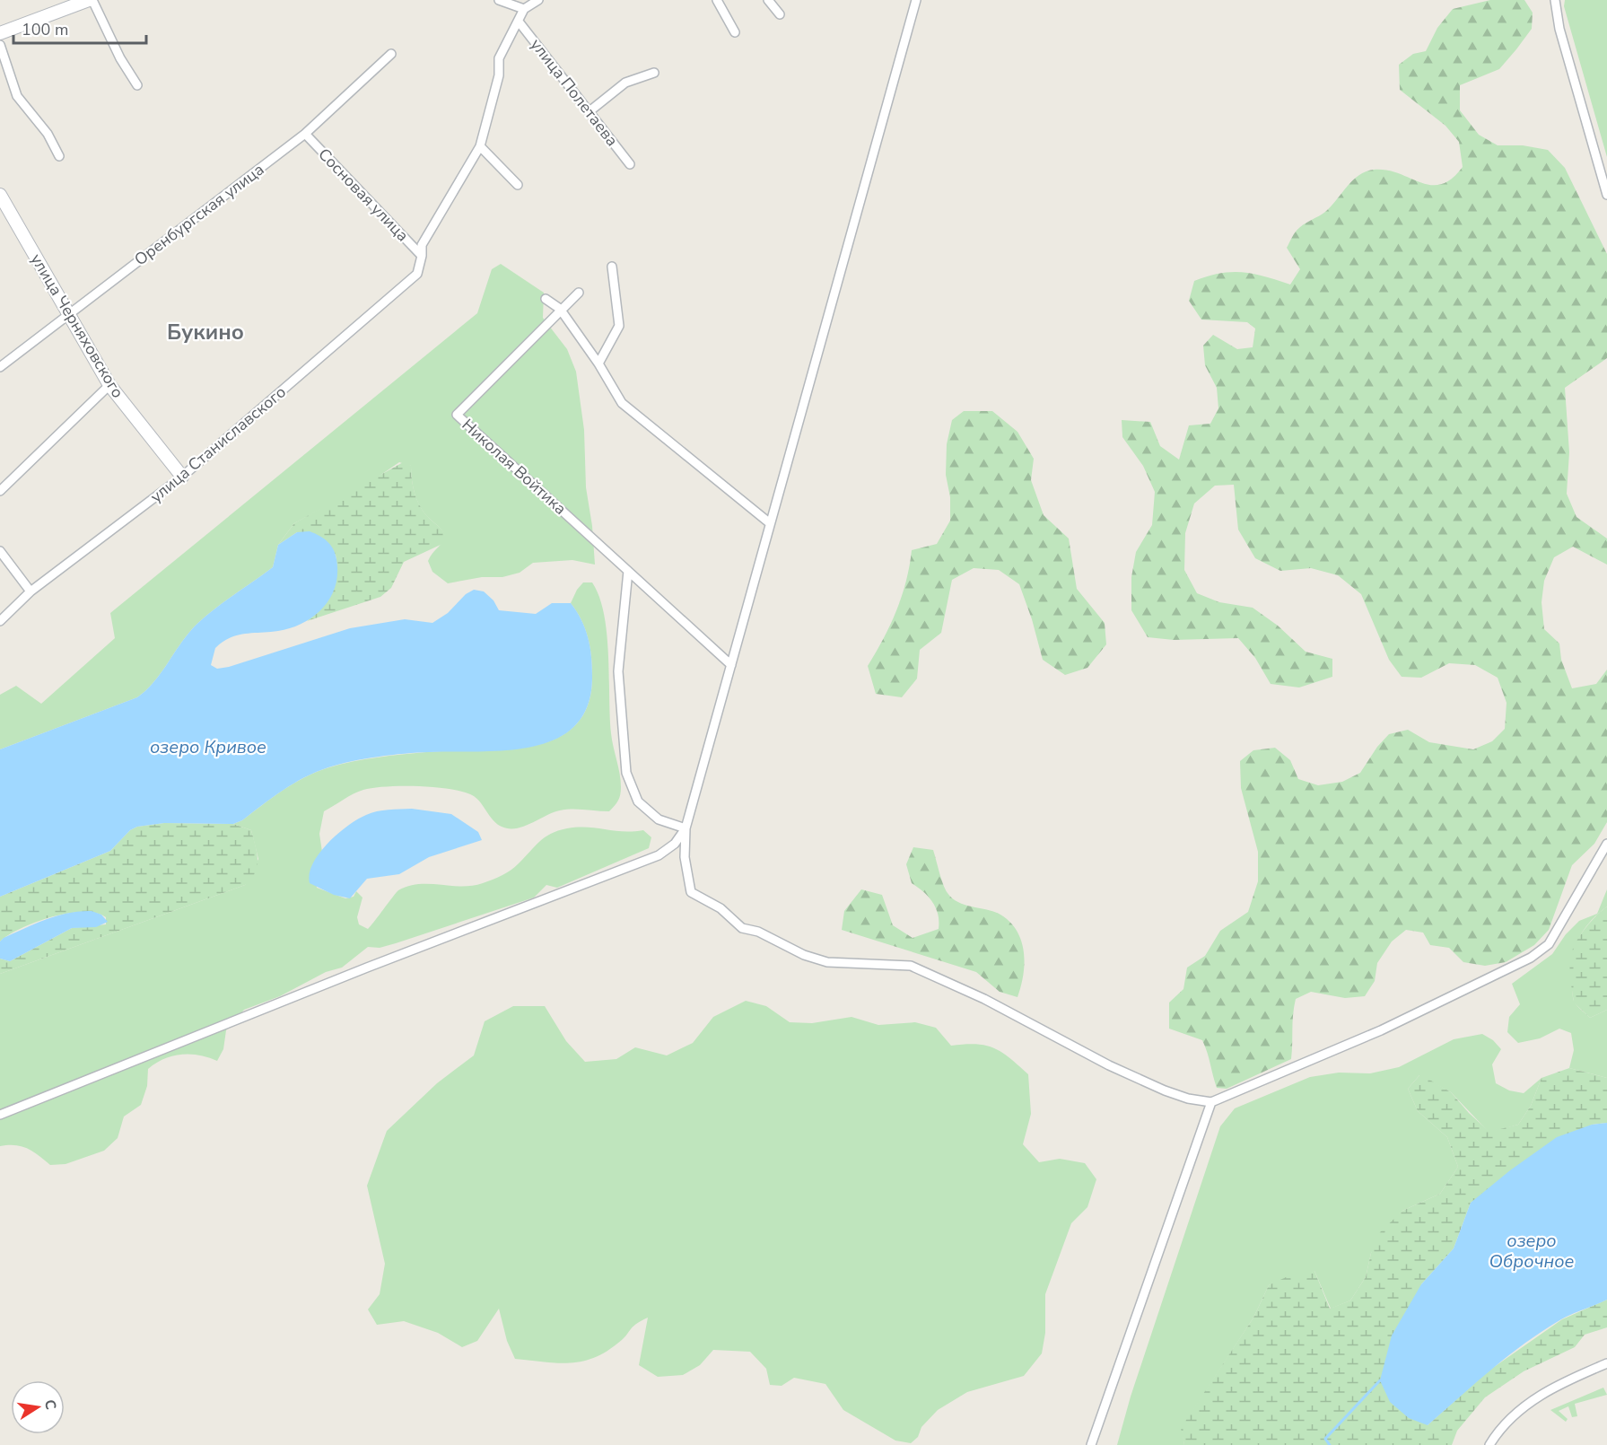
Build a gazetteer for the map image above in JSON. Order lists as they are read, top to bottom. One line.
{"streets":{"street":["улица Полетаева","Сосновая улица","Оренбургская улица","улица Черняховского","улица Станиславского","Николая Войтика"]},"crossings":[["улица Полетаева","Сосновая улица"],["улица Полетаева","улица Станиславского"],["Сосновая улица","Оренбургская улица"],["Сосновая улица","улица Станиславского"],["Оренбургская улица","улица Черняховского"],["улица Черняховского","улица Станиславского"]],"districts":["Букино"],"water":["озеро Кривое","озеро Оброчное"],"scale_bar":"100 m","north":"right"}
